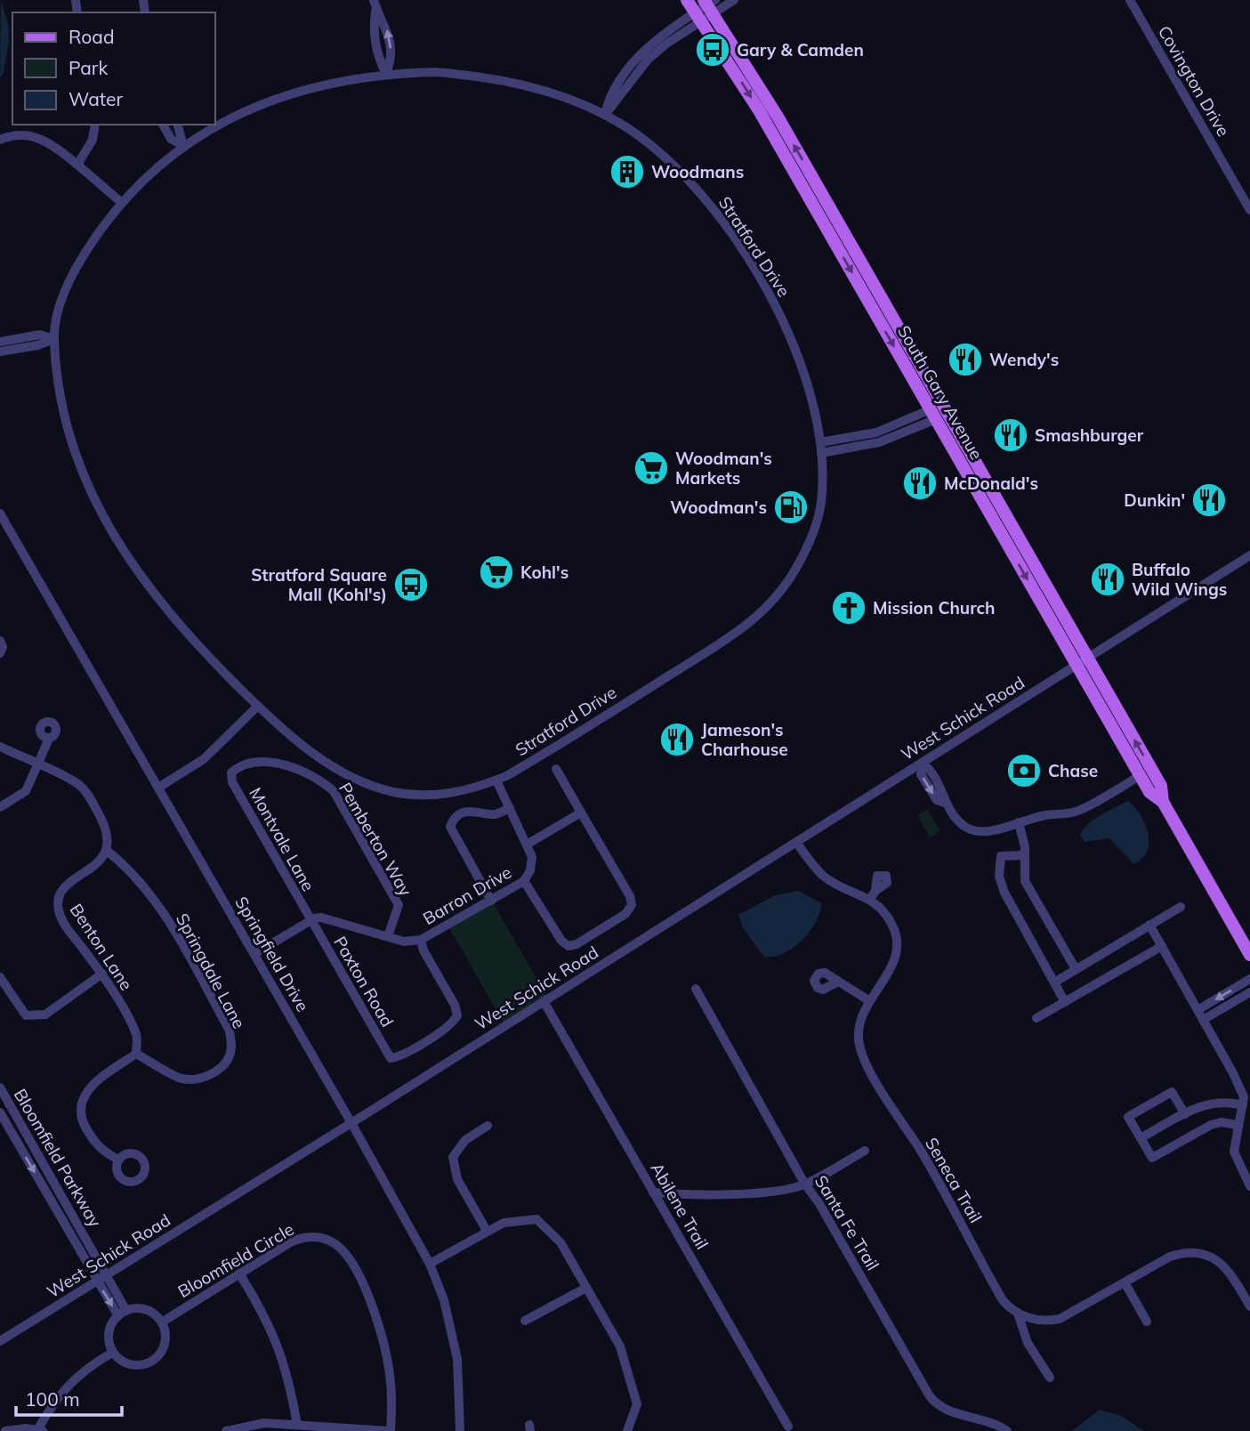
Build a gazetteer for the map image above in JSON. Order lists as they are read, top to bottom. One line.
{"streets":{"main road":["South Gary Avenue"],"street":["Covington Drive","Stratford Drive","West Schick Road","Montvale Lane","Pemberton Way","Barron Drive","Benton Lane","Springfield Drive","Springdale Lane","Paxton Road","Bloomfield Parkway","Seneca Trail","Abilene Trail","Santa Fe Trail","Bloomfield Circle"]},"crossings":[["Stratford Drive","Barron Drive"],["South Gary Avenue","West Schick Road"],["West Schick Road","Springfield Drive"],["West Schick Road","Bloomfield Parkway"],["West Schick Road","Seneca Trail"],["West Schick Road","Abilene Trail"],["Montvale Lane","Pemberton Way"],["Montvale Lane","Barron Drive"],["Montvale Lane","Paxton Road"],["Pemberton Way","Barron Drive"],["Barron Drive","Paxton Road"],["Benton Lane","Springdale Lane"]],"places":{"bus stop":["Gary & Camden","Stratford Square Mall (Kohl's)"],"building":["Woodmans"],"restaurant":["Wendy's","Smashburger","McDonald's","Dunkin'","Buffalo Wild Wings","Jameson's Charhouse"],"supermarket":["Woodman's Markets","Kohl's"],"fuel station":["Woodman's"],"church":["Mission Church"],"bank":["Chase"]},"legend":["Road","Park","Water"],"scale_bar":"100 m"}
